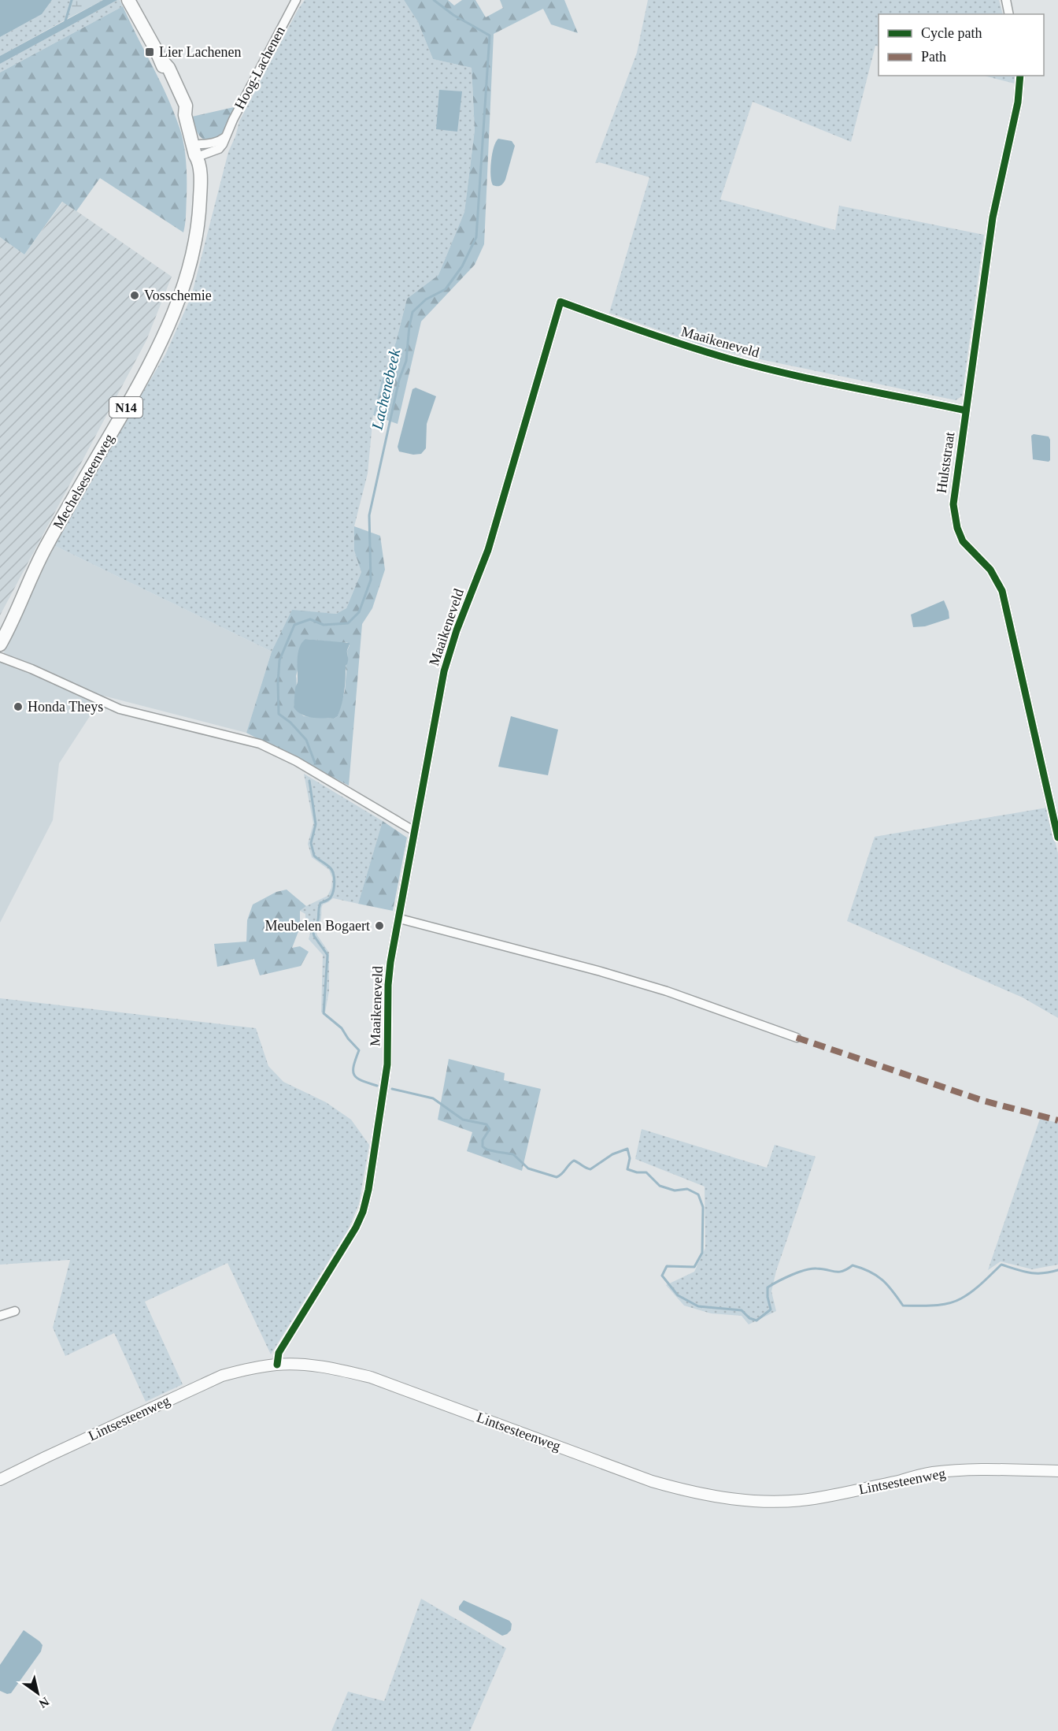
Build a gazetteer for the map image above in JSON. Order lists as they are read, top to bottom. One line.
{"streets":{"main road":["N14","Mechelsesteenweg"],"street":["Hoog-Lachenen","Maaikeneveld","Hulststraat","Lintsesteenweg"]},"crossings":[["Hoog-Lachenen","Mechelsesteenweg"],["Maaikeneveld","Hulststraat"],["Maaikeneveld","Lintsesteenweg"]],"water":["Lachenebeek"],"places":{"transit":["Lier Lachenen"],"other":["Vosschemie","Honda Theys","Meubelen Bogaert"]},"legend":["Cycle path","Path"],"north":"bottom right"}
